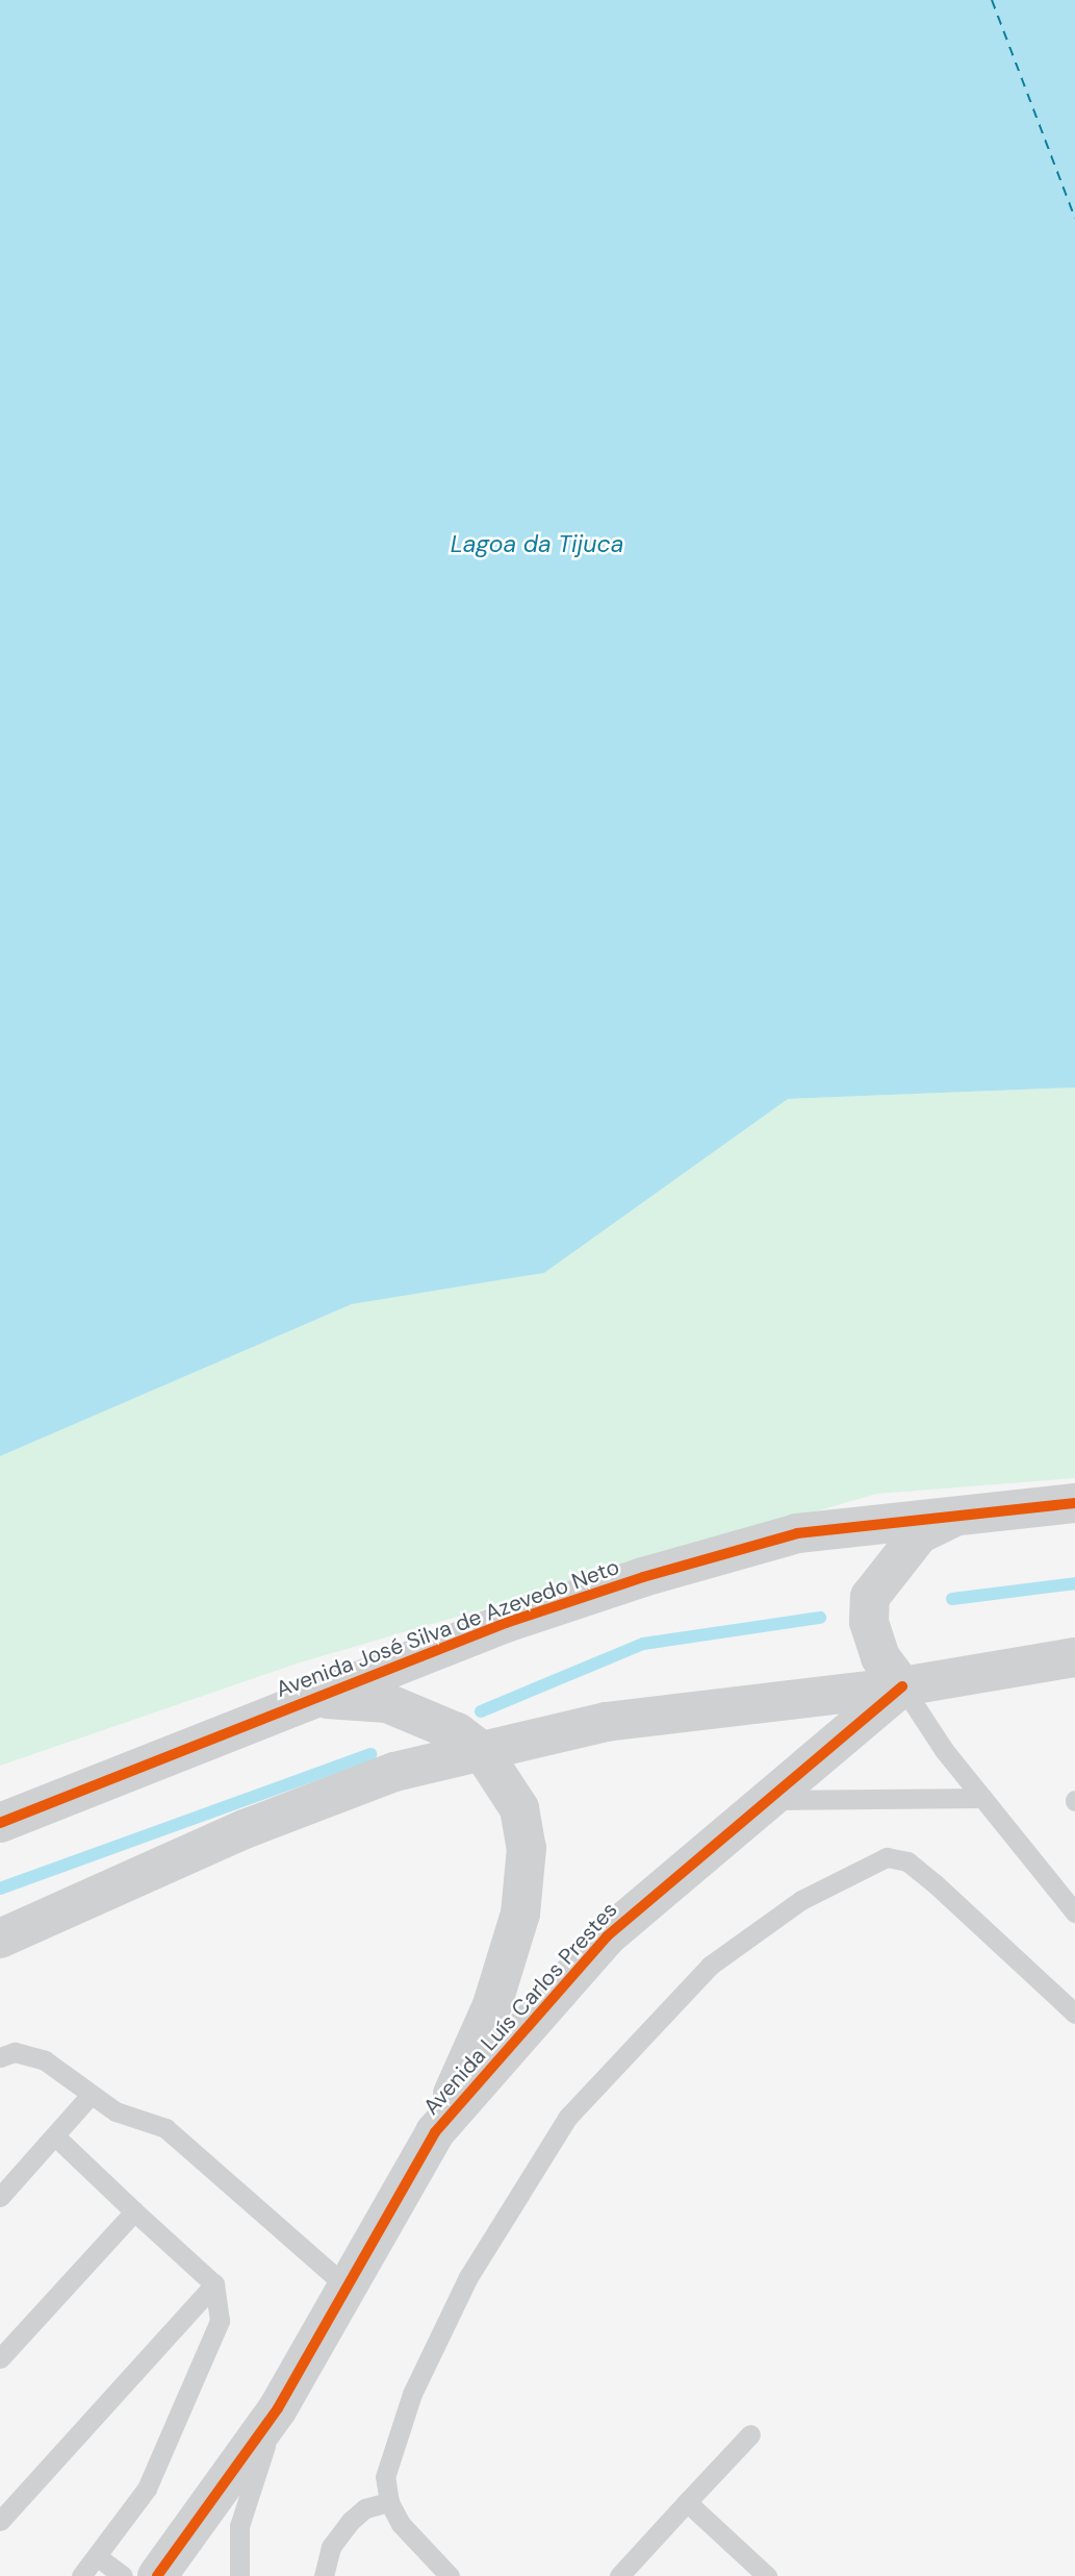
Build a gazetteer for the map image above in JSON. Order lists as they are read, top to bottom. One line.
{"streets":{"street":["Avenida José Silva de Azevedo Neto","Avenida Luís Carlos Prestes"]},"water":["Lagoa da Tijuca"]}
